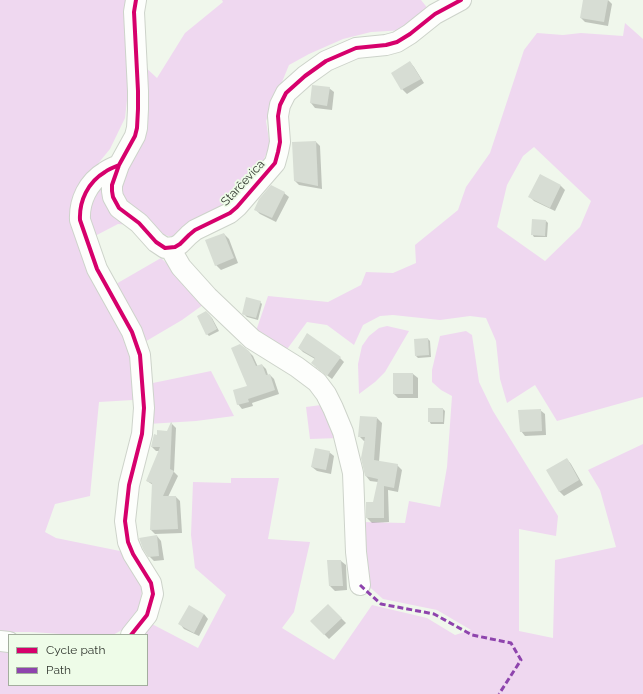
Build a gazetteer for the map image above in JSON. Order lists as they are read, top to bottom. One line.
{"streets":{"street":["Starčevica"]},"legend":["Cycle path","Path"]}
